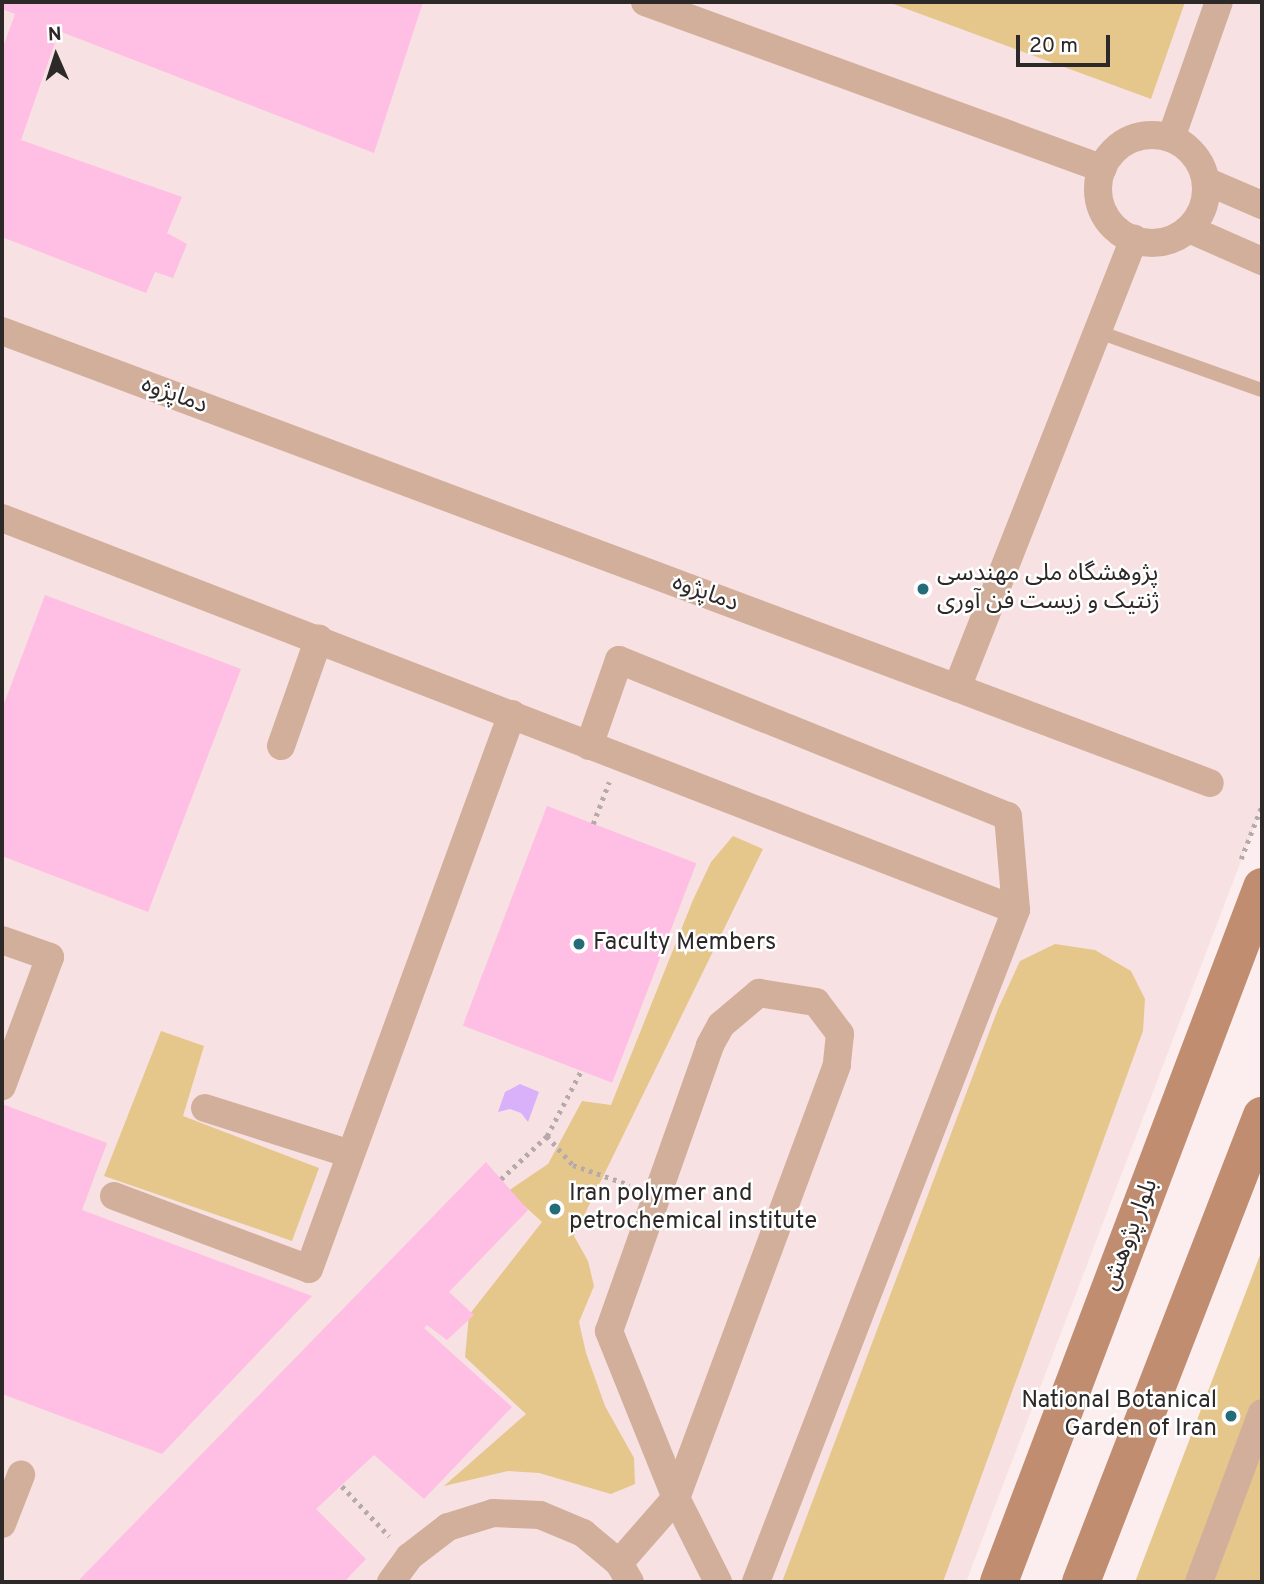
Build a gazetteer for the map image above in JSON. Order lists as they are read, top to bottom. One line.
{"streets":{"street":["دماپژوه","بلوار پژوهش"]},"places":["پژوهشگاه ملی مهندسی ژنتیک و زیست فن آوری","Faculty Members","Iran polymer and petrochemical institute","National Botanical Garden of Iran"],"scale_bar":"20 m","north":"top"}
